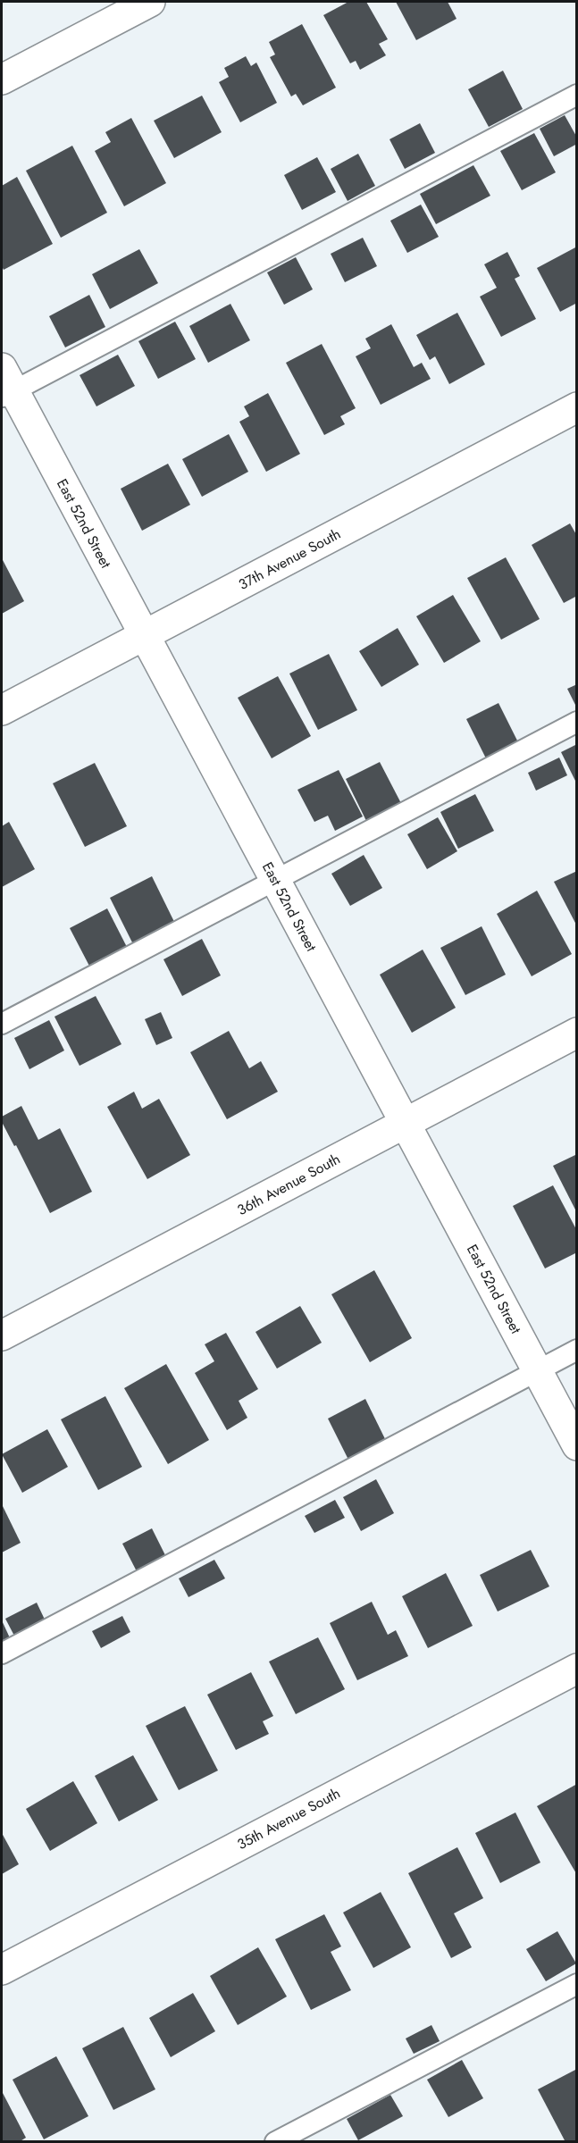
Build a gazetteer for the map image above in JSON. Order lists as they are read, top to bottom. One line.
{"streets":{"street":["East 52nd Street","37th Avenue South","36th Avenue South","35th Avenue South"]},"crossings":[["East 52nd Street","37th Avenue South"],["East 52nd Street","36th Avenue South"]]}
